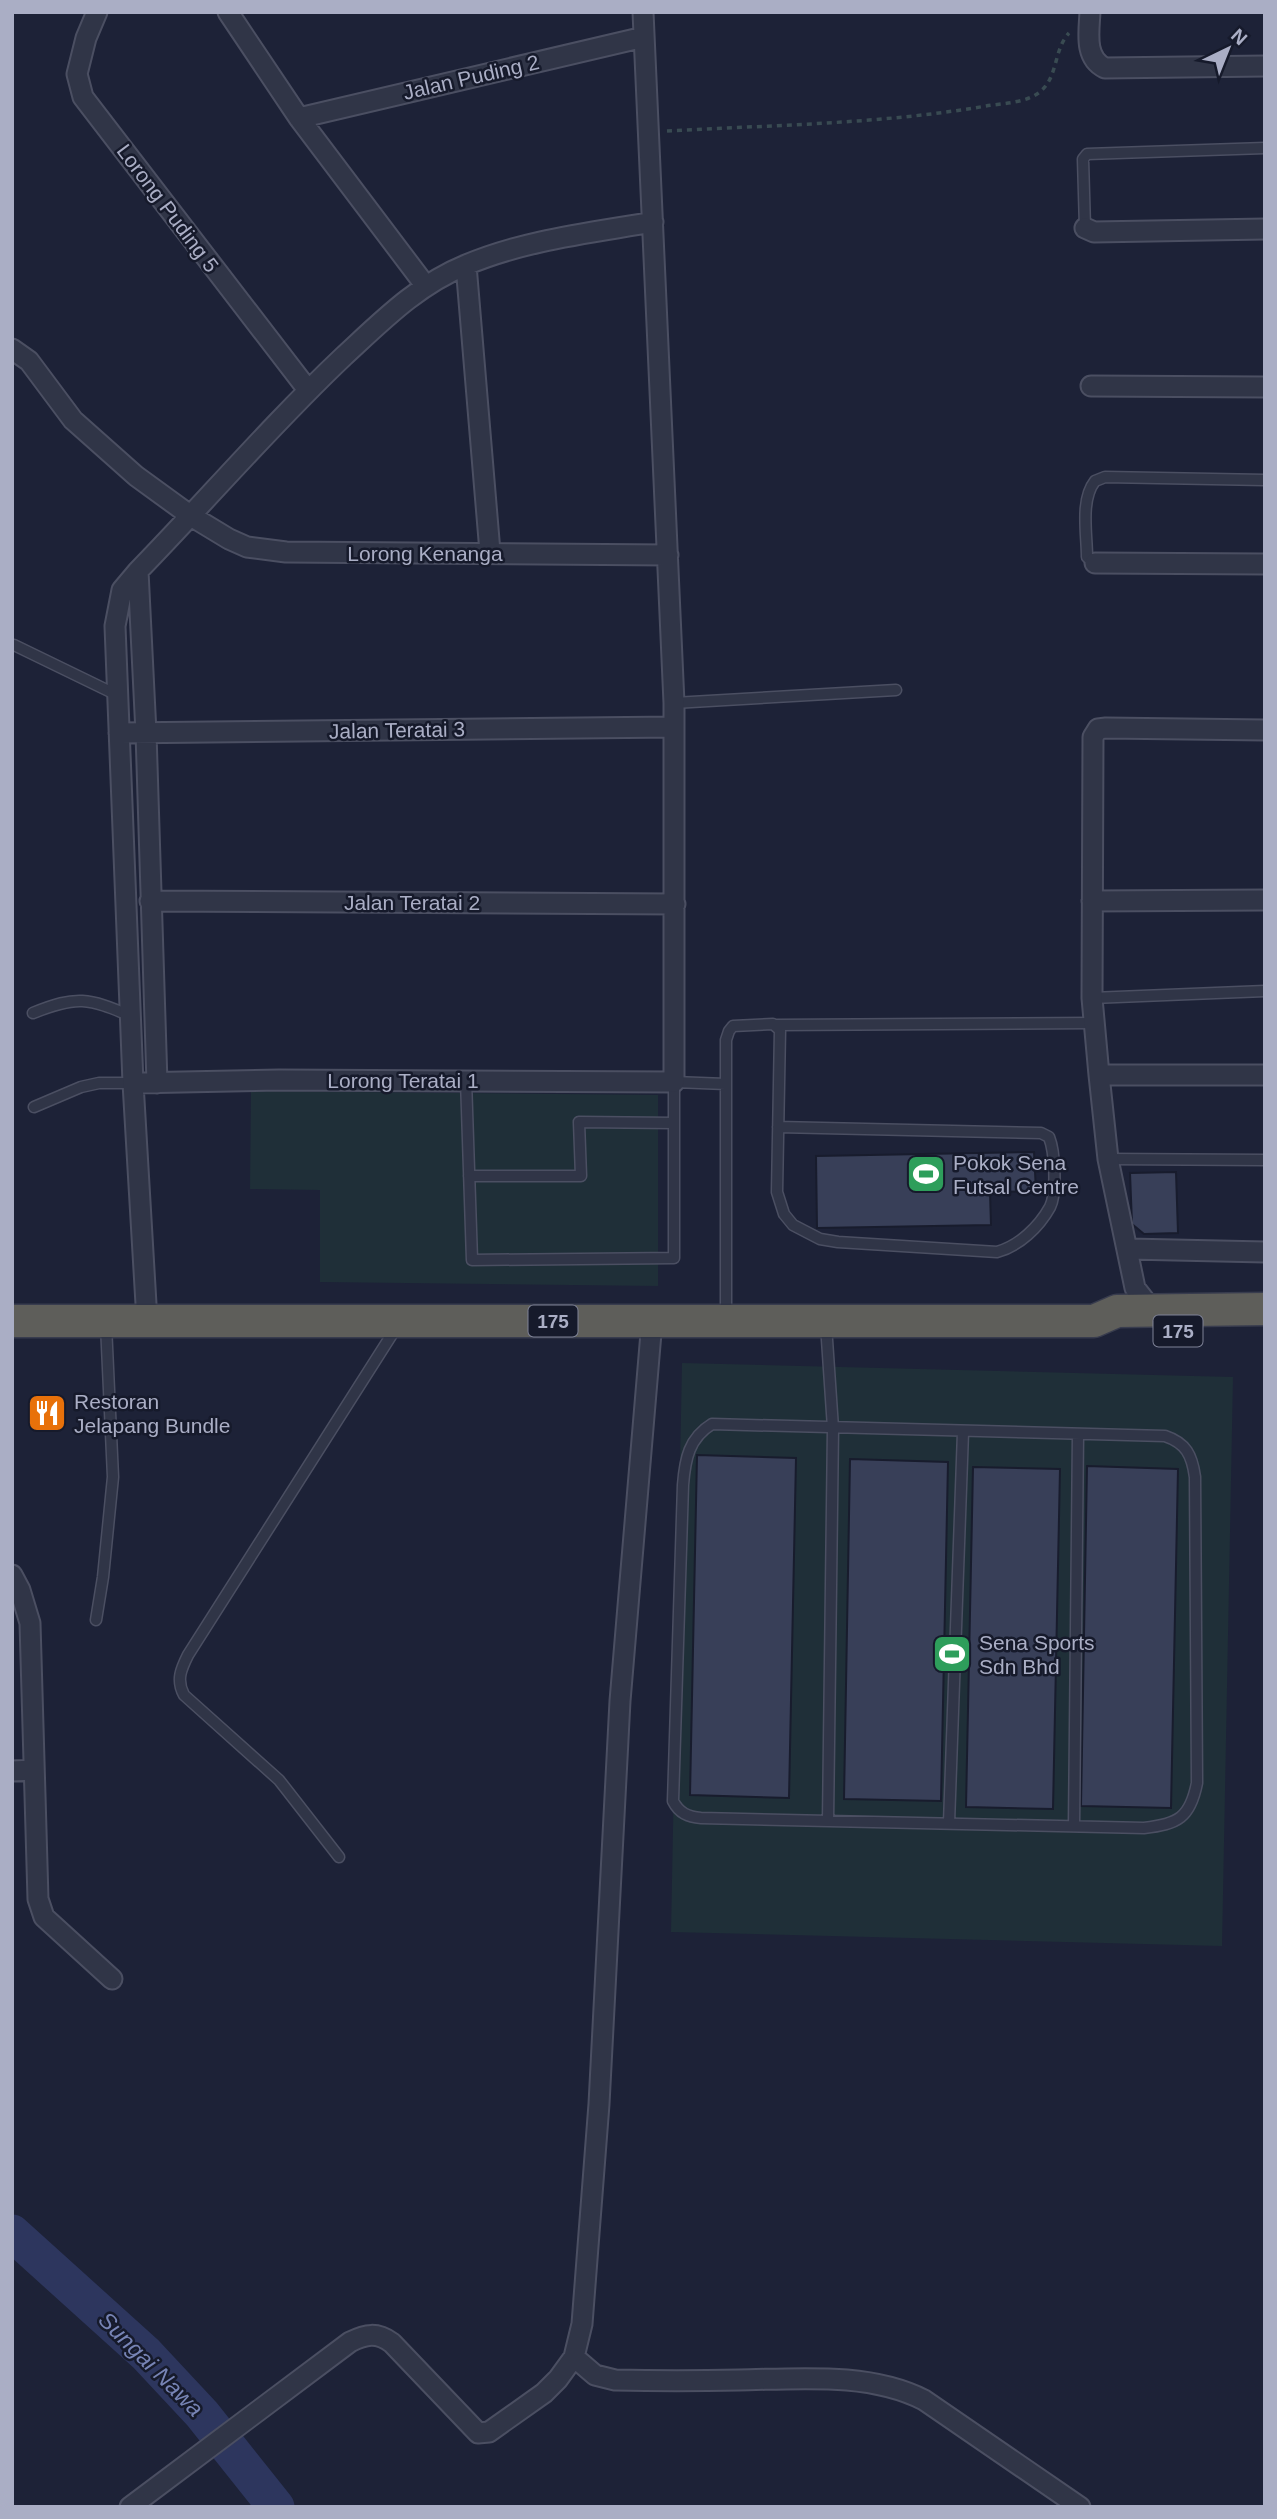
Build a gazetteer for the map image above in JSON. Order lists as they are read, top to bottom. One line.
{"streets":{"highway":["175"],"street":["Jalan Puding 2","Lorong Puding 5","Lorong Kenanga","Jalan Teratai 3","Jalan Teratai 2","Lorong Teratai 1"]},"water":["Sungai Nawa"],"places":{"sports":["Pokok Sena Futsal Centre","Sena Sports Sdn Bhd"],"restaurant":["Restoran Jelapang Bundle"]},"north":"top right"}
